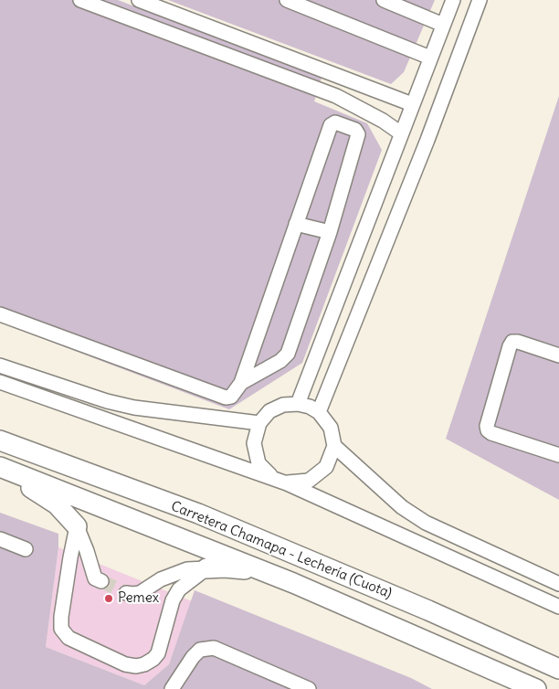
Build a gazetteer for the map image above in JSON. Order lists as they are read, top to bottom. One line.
{"streets":{"highway":["Carretera Chamapa - Lechería (Cuota)"]},"places":["Pemex"]}
